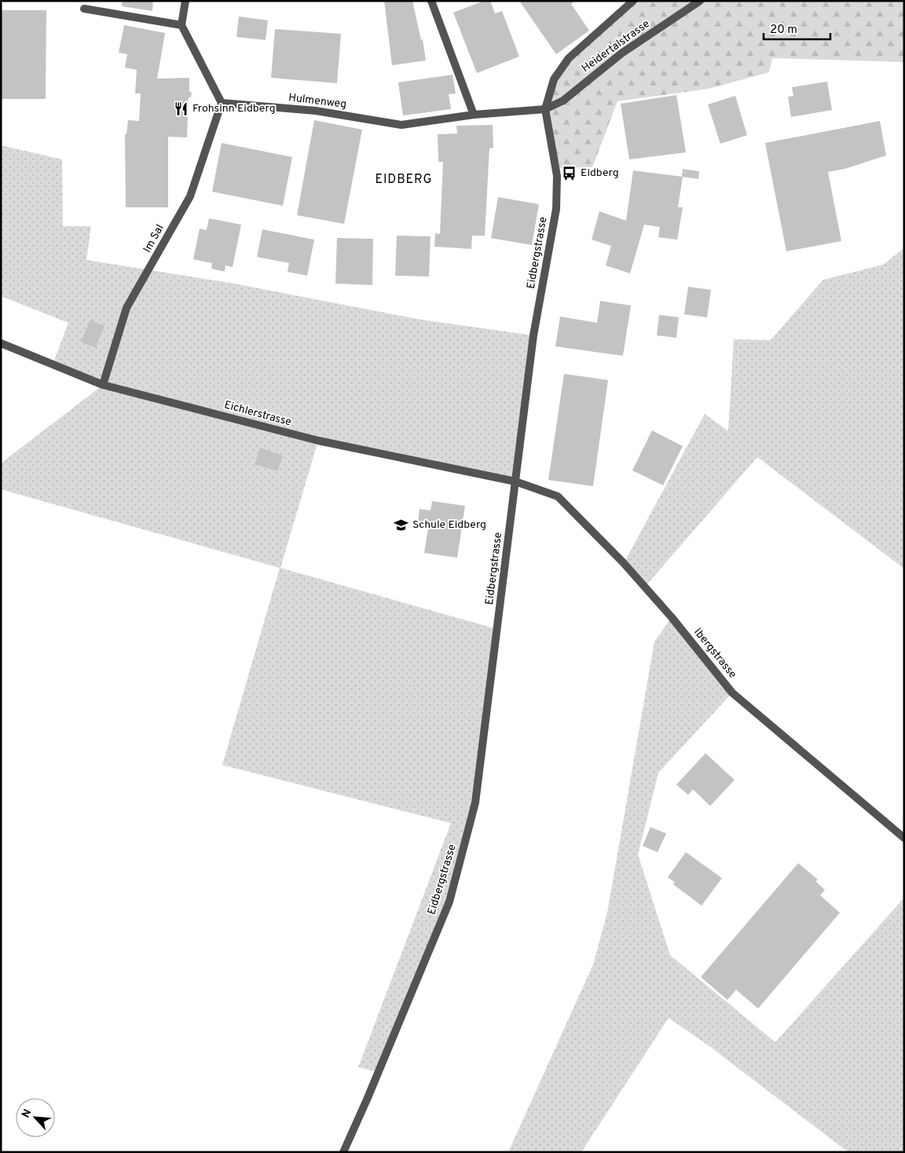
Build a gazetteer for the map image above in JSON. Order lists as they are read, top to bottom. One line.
{"streets":{"street":["Heidertalstrasse","Hulmenweg","Im Sal","Eidbergstrasse","Eichlerstrasse","Ibergstrasse"]},"crossings":[["Heidertalstrasse","Hulmenweg"],["Heidertalstrasse","Eidbergstrasse"],["Hulmenweg","Im Sal"],["Hulmenweg","Eidbergstrasse"],["Im Sal","Eichlerstrasse"],["Eidbergstrasse","Eichlerstrasse"],["Eidbergstrasse","Ibergstrasse"],["Eichlerstrasse","Ibergstrasse"]],"districts":["EIDBERG"],"places":{"restaurant":["Frohsinn Eidberg"],"bus stop":["Eidberg"],"school or university":["Schule Eidberg"]},"scale_bar":"20 m","north":"top left"}
